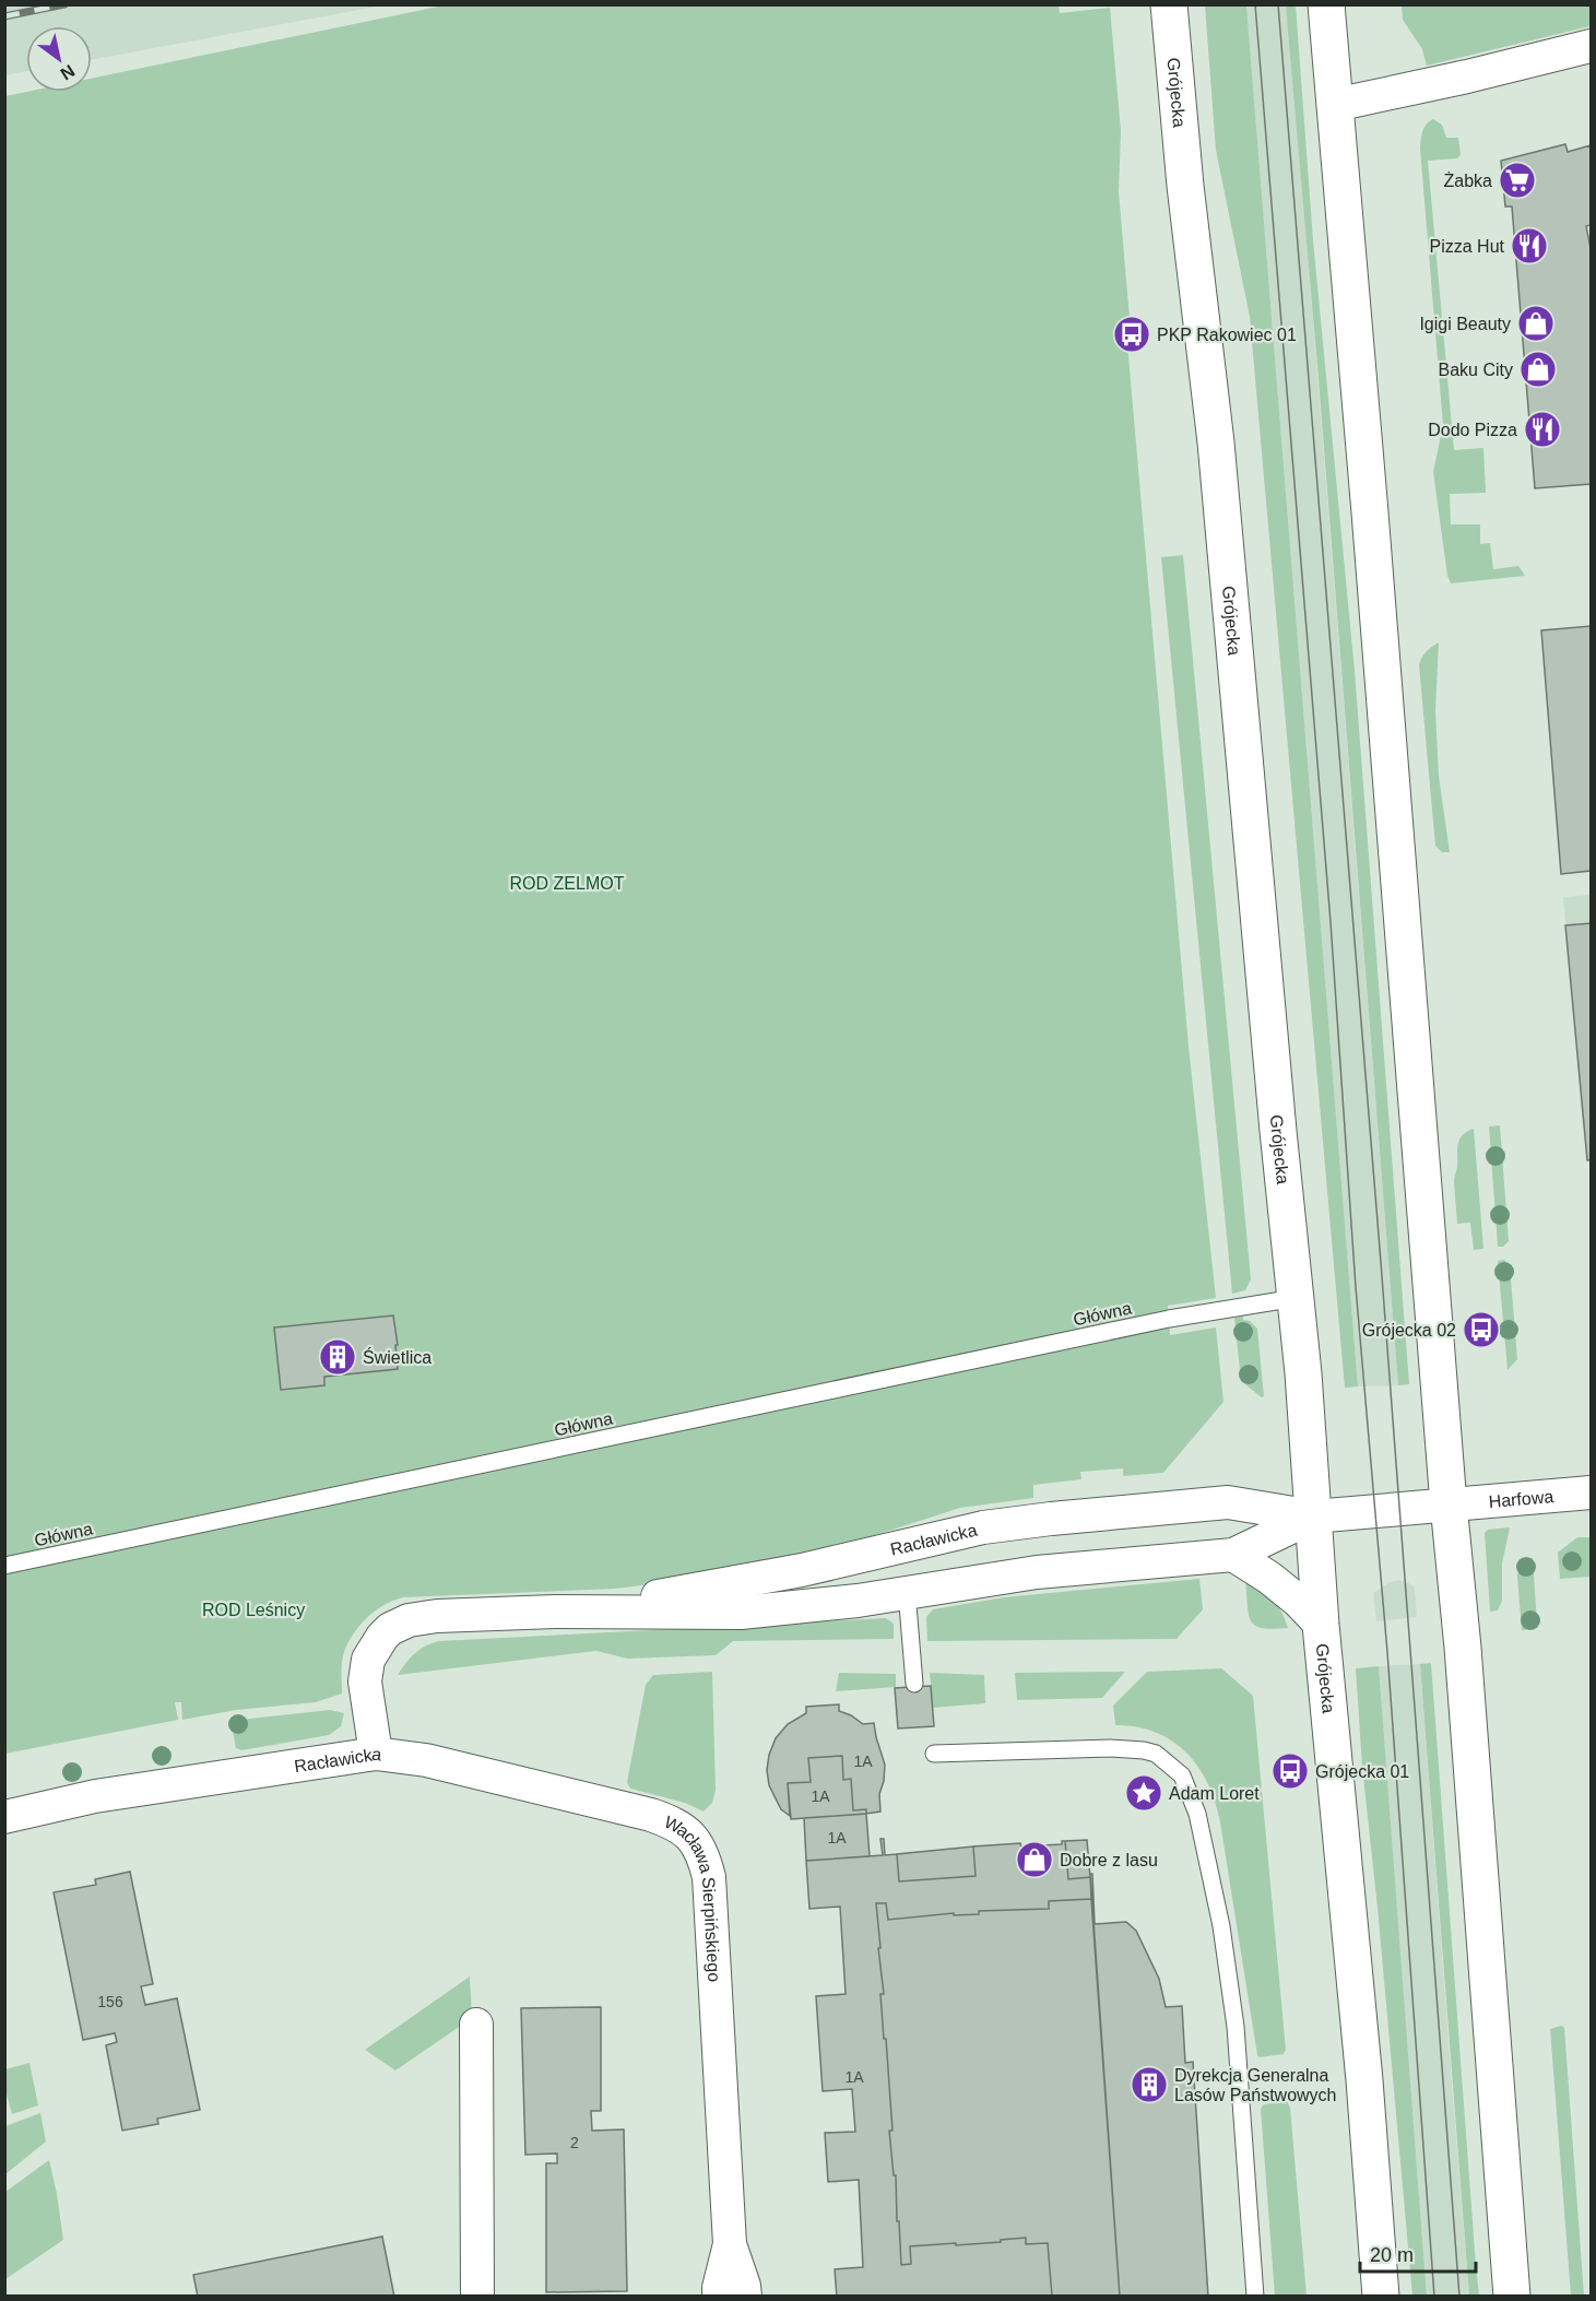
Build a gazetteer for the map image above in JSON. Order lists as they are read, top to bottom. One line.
{"streets":{"main road":["Grójecka"],"street":["Harfowa","Racławicka","Wacława Sierpińskiego"],"lane":["Główna"]},"crossings":[["Grójecka","Główna"],["Grójecka","Racławicka"],["Harfowa","Racławicka"],["Racławicka","Wacława Sierpińskiego"]],"parks":["ROD ZELMOT","ROD Leśnicy"],"places":{"supermarket":["Żabka"],"restaurant":["Pizza Hut","Dodo Pizza"],"shop":["Igigi Beauty","Baku City","Dobre z lasu"],"bus stop":["PKP Rakowiec 01","Grójecka 02","Grójecka 01"],"building":["Świetlica","Dyrekcja Generalna Lasów Państwowych"],"place":["Adam Loret"]},"house_numbers":["1A","1A","1A","156","1A","2"],"scale_bar":"20 m","north":"bottom right"}
